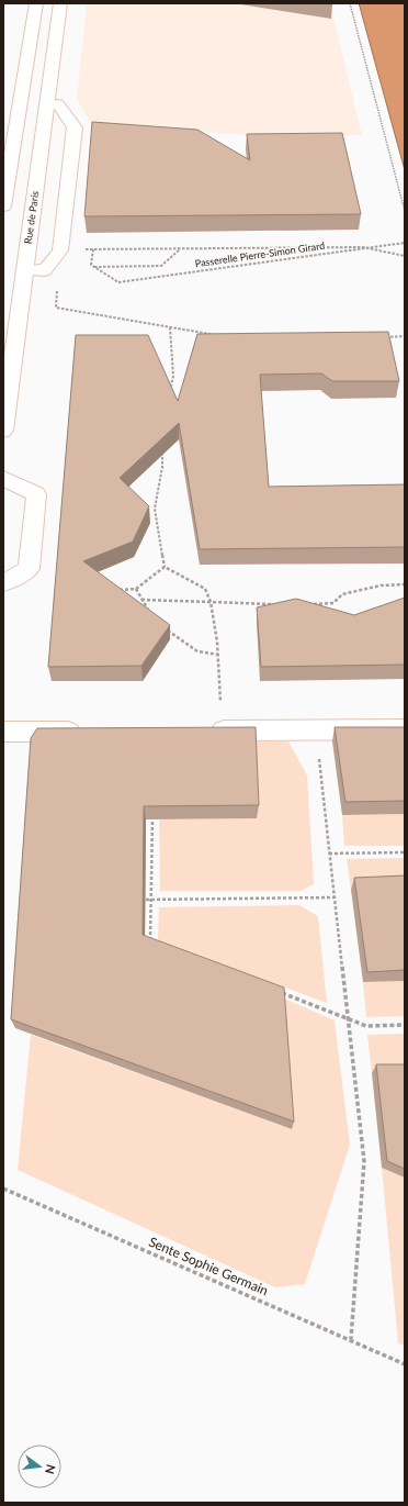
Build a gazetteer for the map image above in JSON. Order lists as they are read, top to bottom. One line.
{"streets":{"main road":["Rue de Paris"],"path":["Passerelle Pierre-Simon Girard","Sente Sophie Germain"]},"north":"right"}
